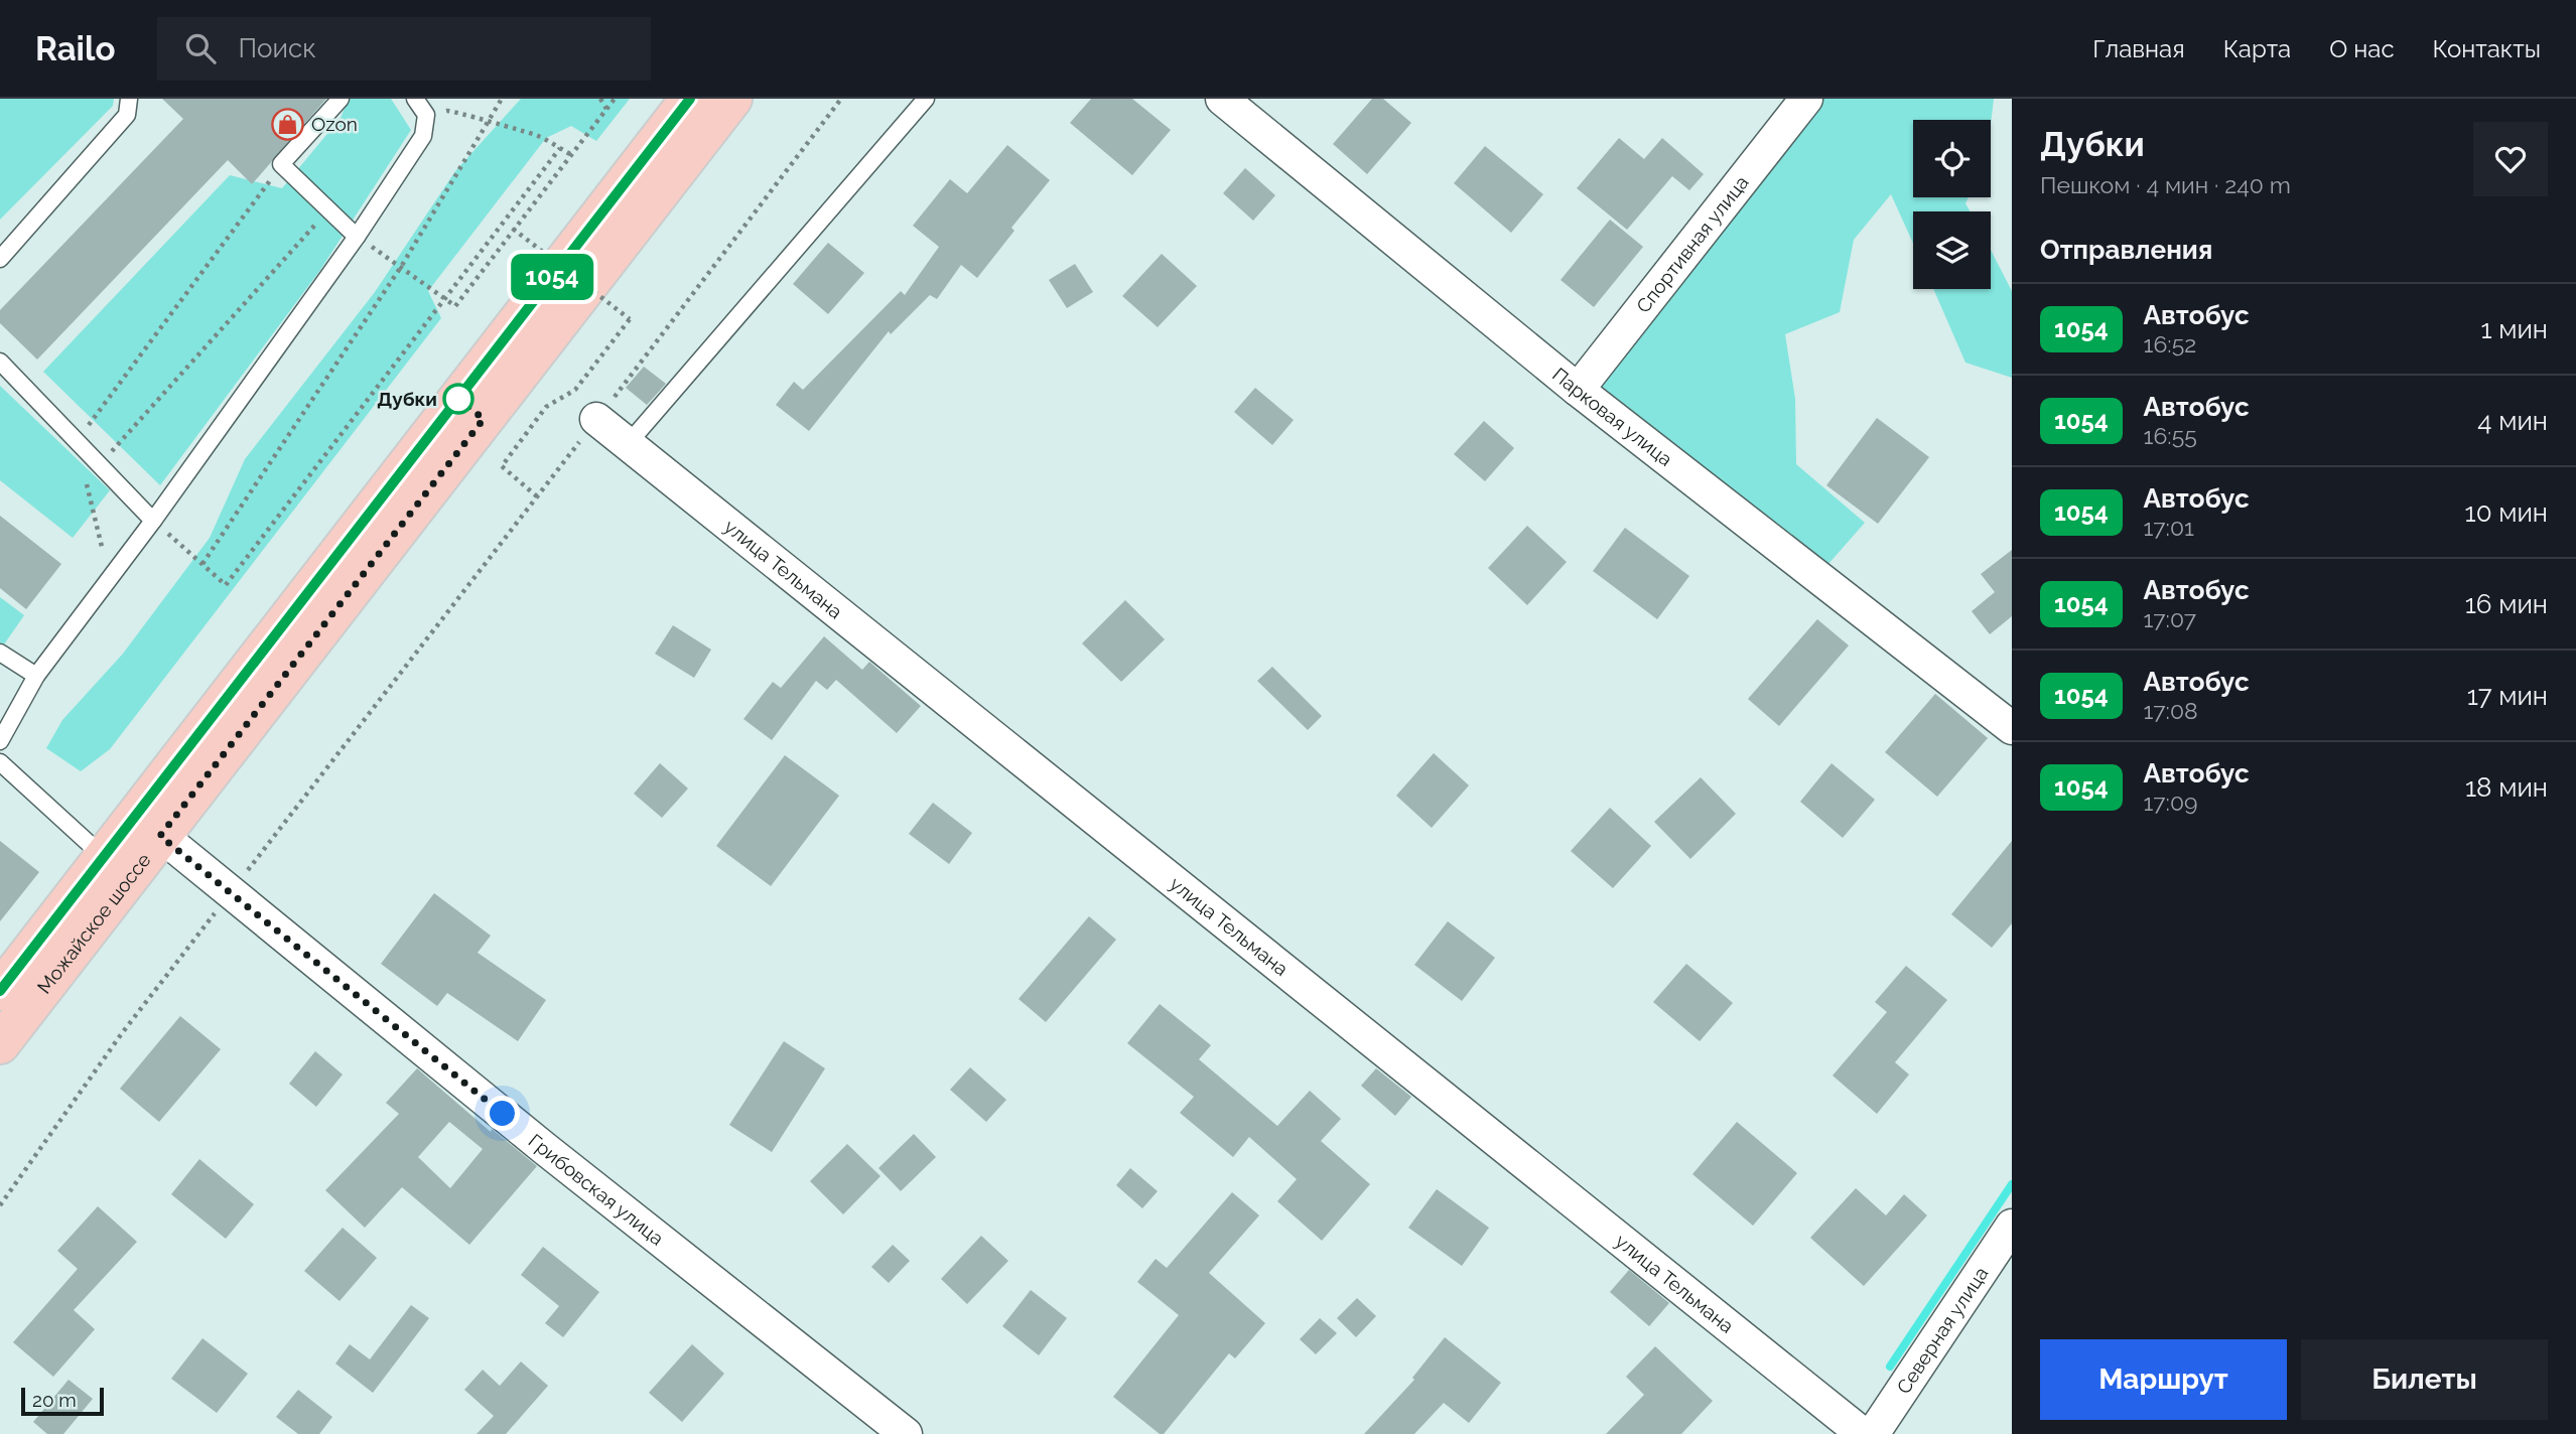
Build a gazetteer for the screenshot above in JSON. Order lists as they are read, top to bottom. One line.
{"streets":{"main road":["Можайское шоссе"],"street":["Спортивная улица","Парковая улица","улица Тельмана","Грибовская улица","Северная улица"]},"crossings":[["Спортивная улица","Парковая улица"],["Можайское шоссе","Грибовская улица"]],"places":{"shop":["Ozon"],"other":["Дубки"]},"lines":["bus line 1054"],"scale_bar":"20 m","page":{"header":"Railo","search":"Поиск","nav":["Главная","Карта","О нас","Контакты"],"on_map":"1054","heading":[["Дубки","Пешком · 4 мин · 240 m"],"Отправления"],"list":[{"mark":"1054","name":"Автобус","note":"16:52","value":"1 мин"},{"mark":"1054","name":"Автобус","note":"16:55","value":"4 мин"},{"mark":"1054","name":"Автобус","note":"17:01","value":"10 мин"},{"mark":"1054","name":"Автобус","note":"17:07","value":"16 мин"},{"mark":"1054","name":"Автобус","note":"17:08","value":"17 мин"},{"mark":"1054","name":"Автобус","note":"17:09","value":"18 мин"}],"buttons":["Маршрут","Билеты"],"scale":"20 m"}}
